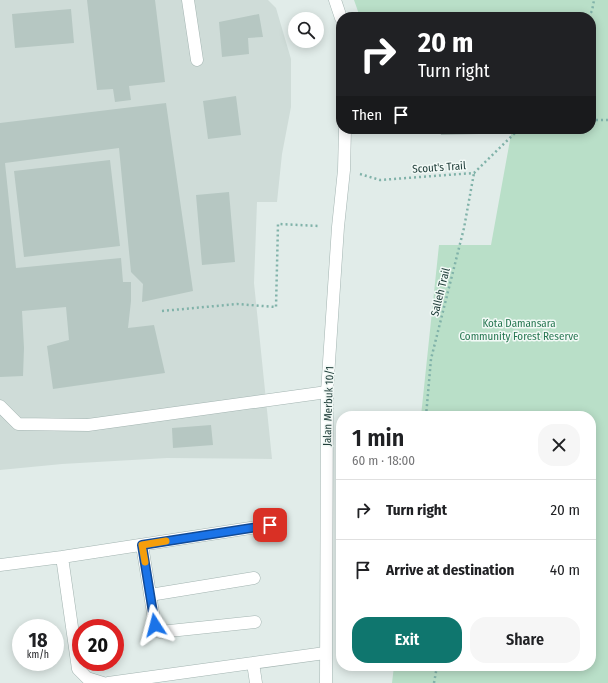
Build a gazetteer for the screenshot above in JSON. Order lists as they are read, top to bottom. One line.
{"streets":{"street":["Jalan Merbuk 10/1"],"path":["Scout's Trail","Salleh Trail"]},"crossings":[["Scout's Trail","Salleh Trail"],["Scout's Trail","Jalan Merbuk 10/1"]],"parks":["Kota Damansara Community Forest Reserve"],"page":{"turn":["20 m","Turn right"],"then":"Then","heading":["1 min","60 m · 18:00"],"list":[{"name":"Turn right","value":"20 m"},{"name":"Arrive at destination","value":"40 m"}],"buttons":["Exit","Share"],"speed":"18 km/h","limit":"20"}}
